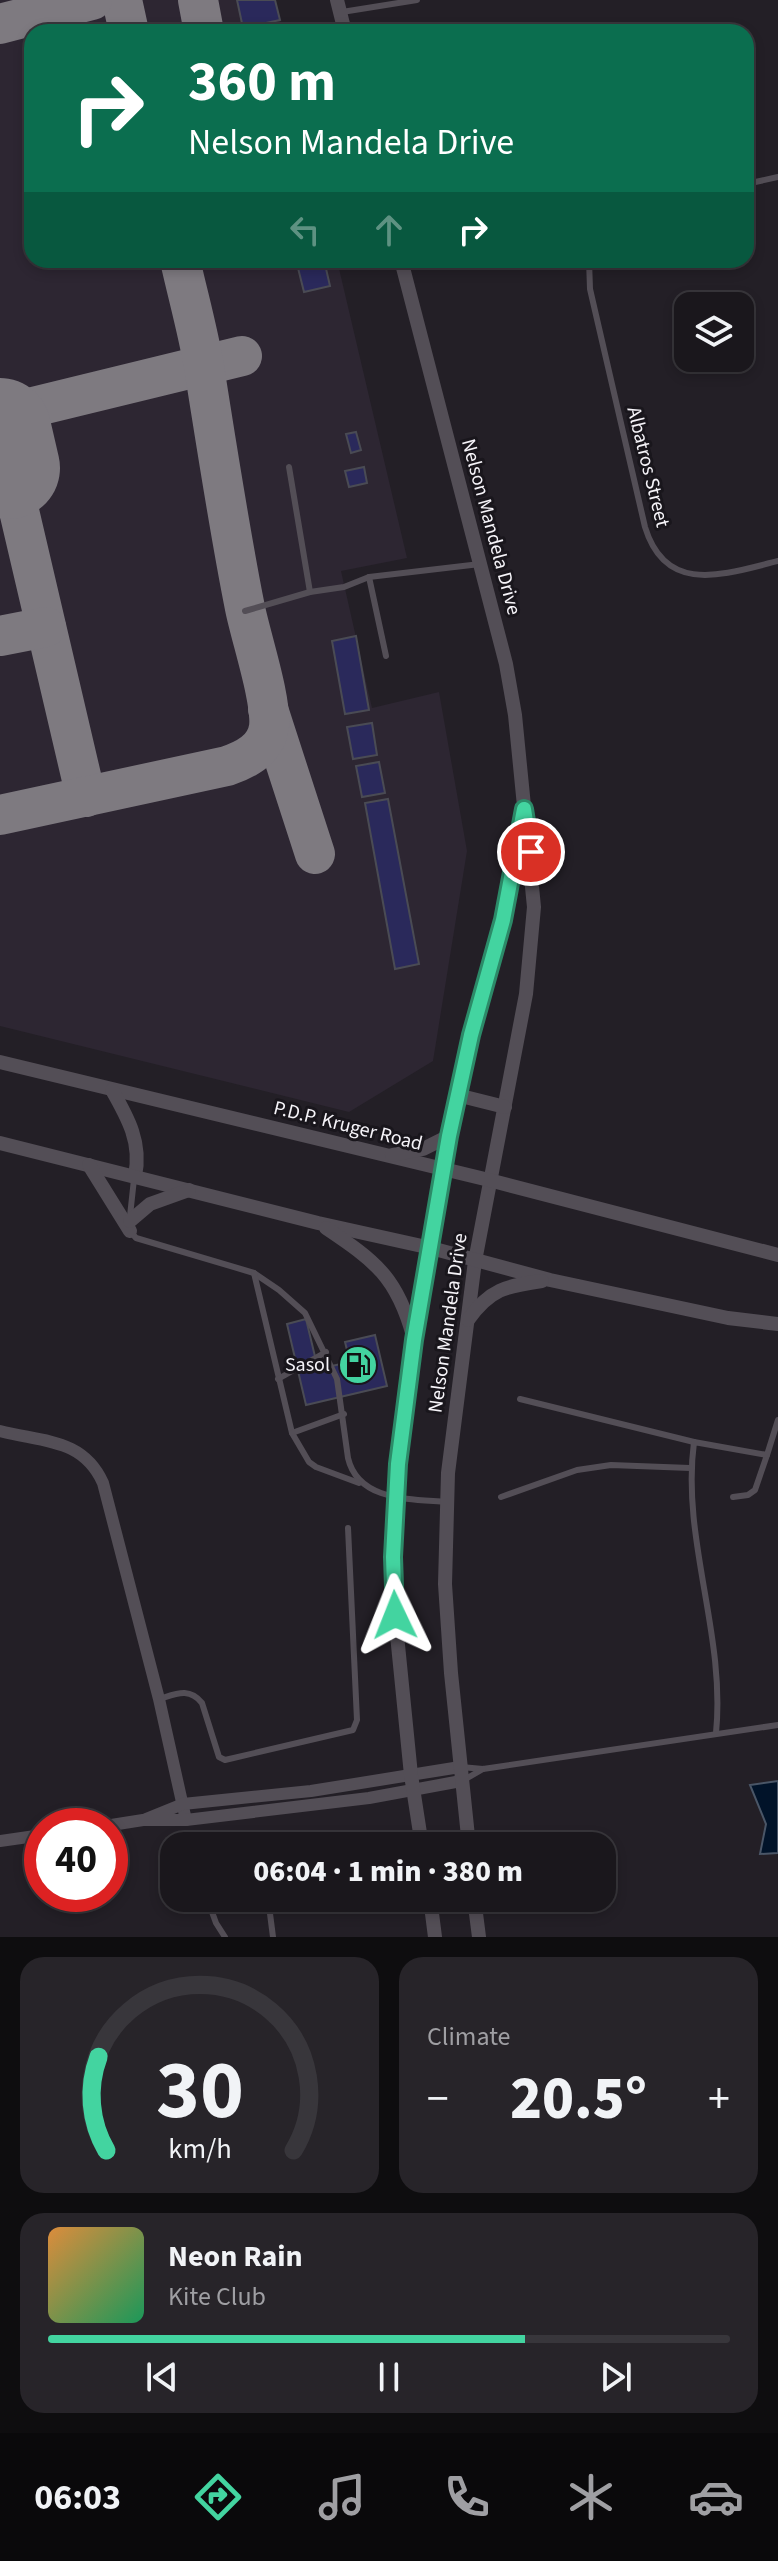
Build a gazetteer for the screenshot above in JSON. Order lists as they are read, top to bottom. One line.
{"streets":{"street":["Nelson Mandela Drive","P.D.P. Kruger Road"],"lane":["Albatros Street"]},"crossings":[["Nelson Mandela Drive","P.D.P. Kruger Road"]],"places":{"fuel station":["Sasol"]},"page":{"turn":["360 m","Nelson Mandela Drive"],"limit":"40","trip":"06:04 · 1 min · 380 m","tile":"Climate","heat":["−","20.5°","+"],"song":["Neon Rain","Kite Club"],"tabs":"06:03","gauge":["30","km/h"]}}
